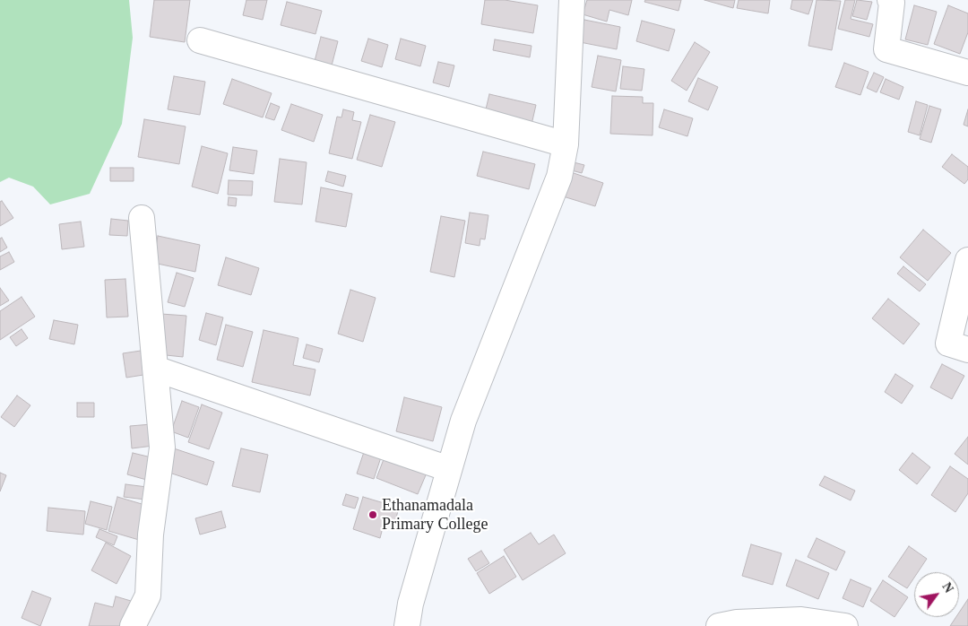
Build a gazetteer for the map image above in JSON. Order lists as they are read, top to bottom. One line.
{"places":["Ethanamadala Primary College"],"north":"top right"}
